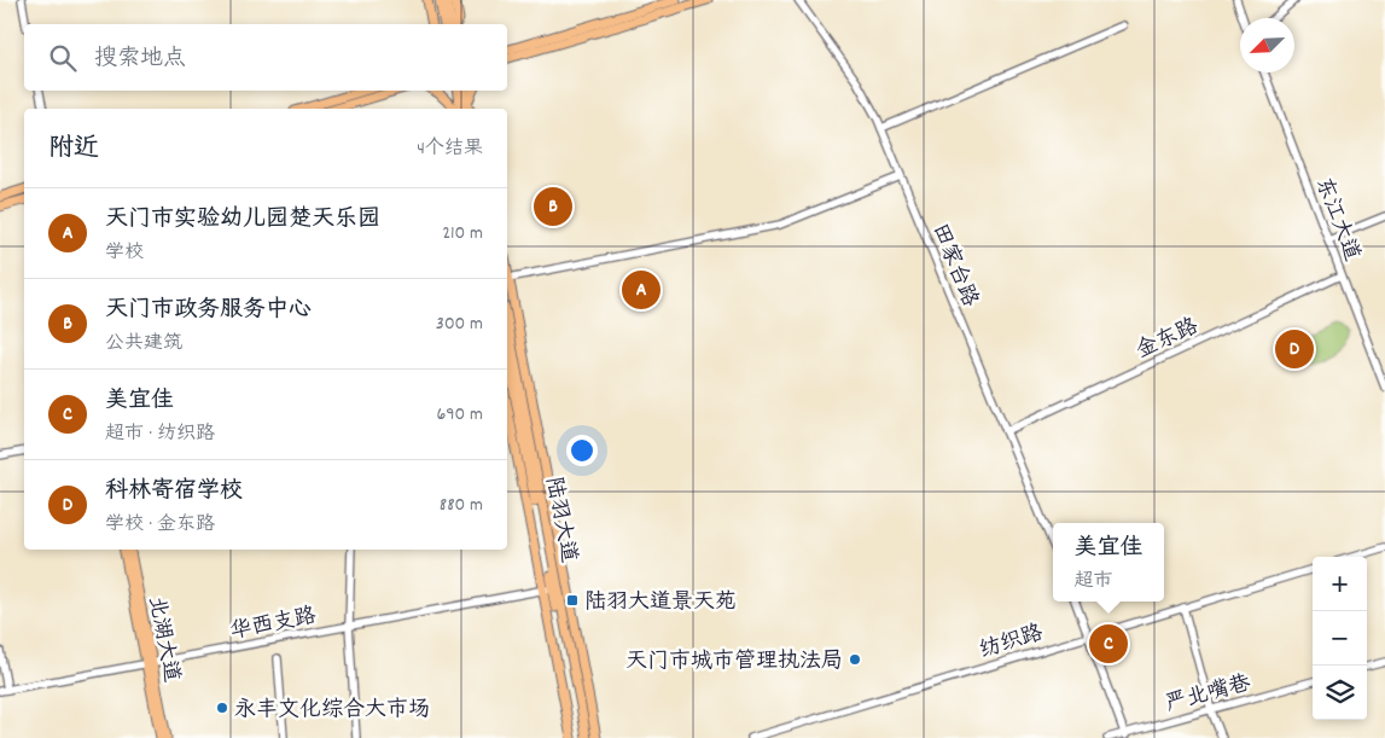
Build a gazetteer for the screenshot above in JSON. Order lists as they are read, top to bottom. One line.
{"streets":{"main road":["陆羽大道","北湖大道"],"street":["东江大道","田家台路","金东路","华西支路","纺织路","严北嘴巷"]},"crossings":[["东江大道","金东路"],["田家台路","金东路"],["陆羽大道","华西支路"],["华西支路","北湖大道"]],"places":{"transit":["陆羽大道景天苑"],"other":["天门市城市管理执法局","永丰文化综合大市场"]},"north":"bottom left","page":{"search":"搜索地点","heading":["附近","4个结果"],"pins":["B","A","D","C"],"list":[{"mark":"A","name":"天门市实验幼儿园楚天乐园","note":"学校","value":"210 m"},{"mark":"B","name":"天门市政务服务中心","note":"公共建筑","value":"300 m"},{"mark":"C","name":"美宜佳","note":"超市 · 纺织路","value":"690 m"},{"mark":"D","name":"科林寄宿学校","note":"学校 · 金东路","value":"880 m"}],"popup":["美宜佳","超市"],"map_buttons":["+","−"]}}
